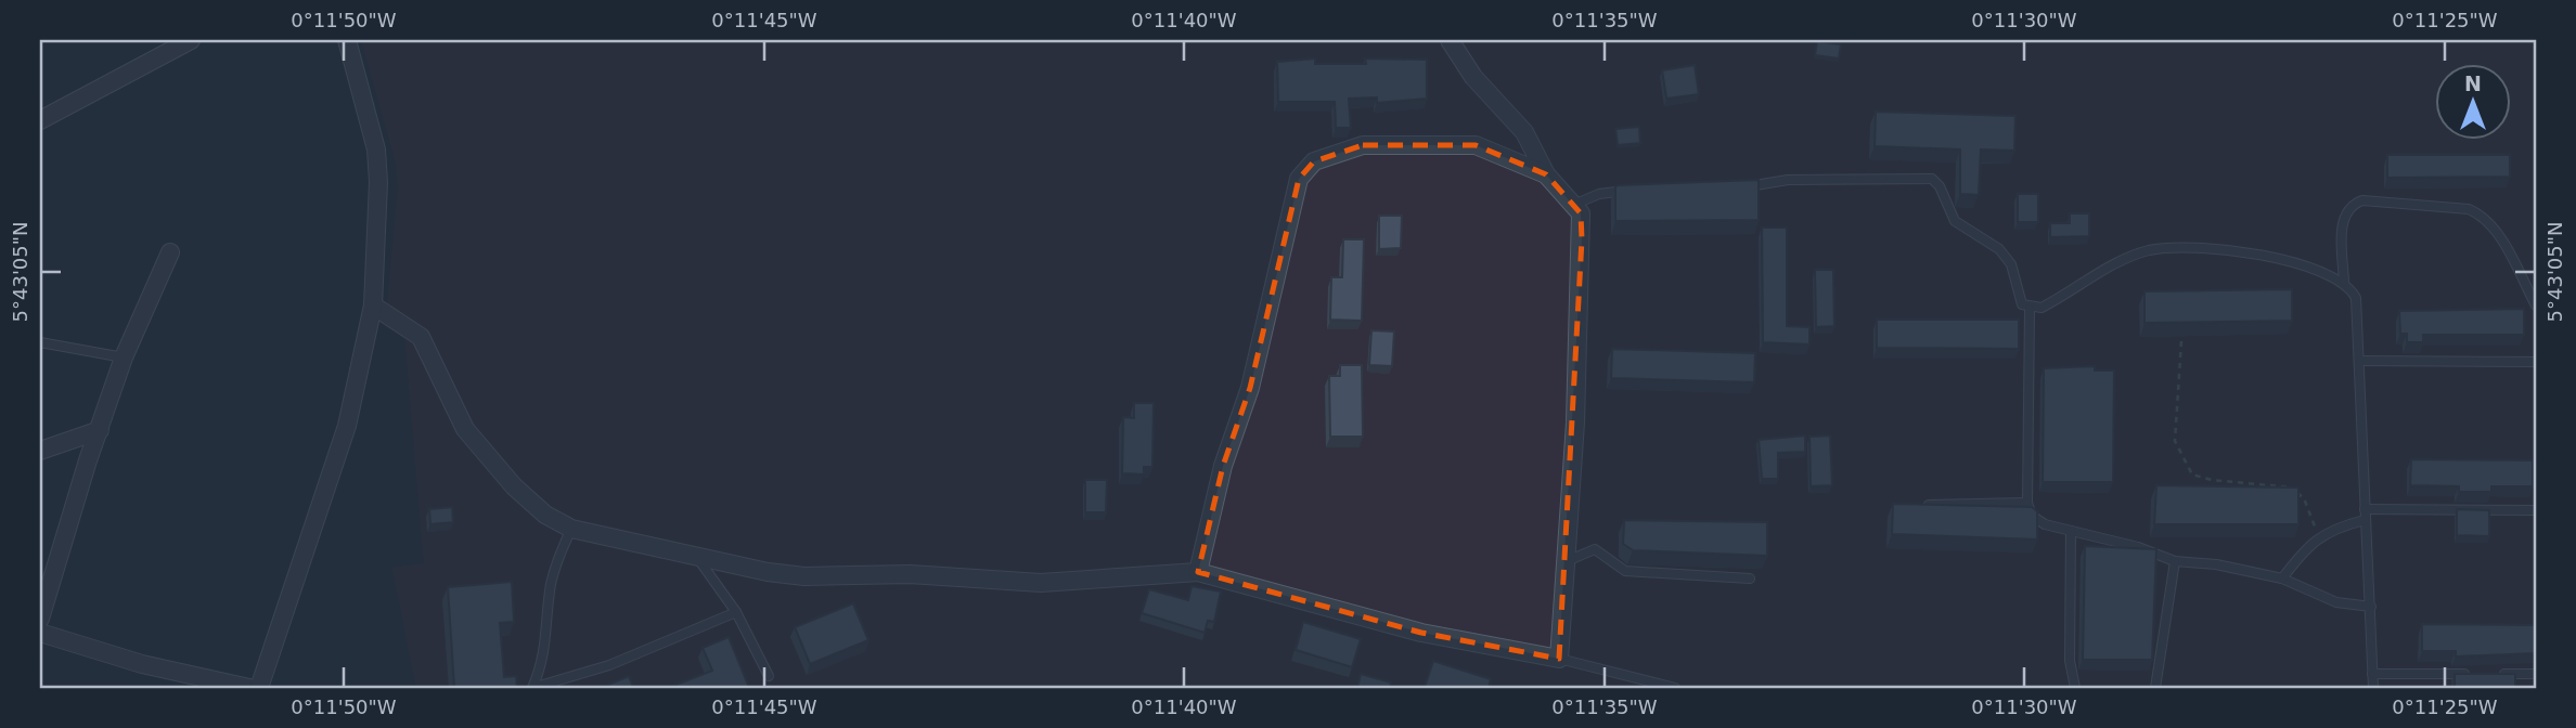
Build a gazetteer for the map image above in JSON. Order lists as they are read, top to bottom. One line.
{"north":"top","coordinates":["0°11'50\"W","0°11'45\"W","0°11'40\"W","0°11'35\"W","0°11'30\"W","0°11'25\"W","5°43'05\"N"]}
